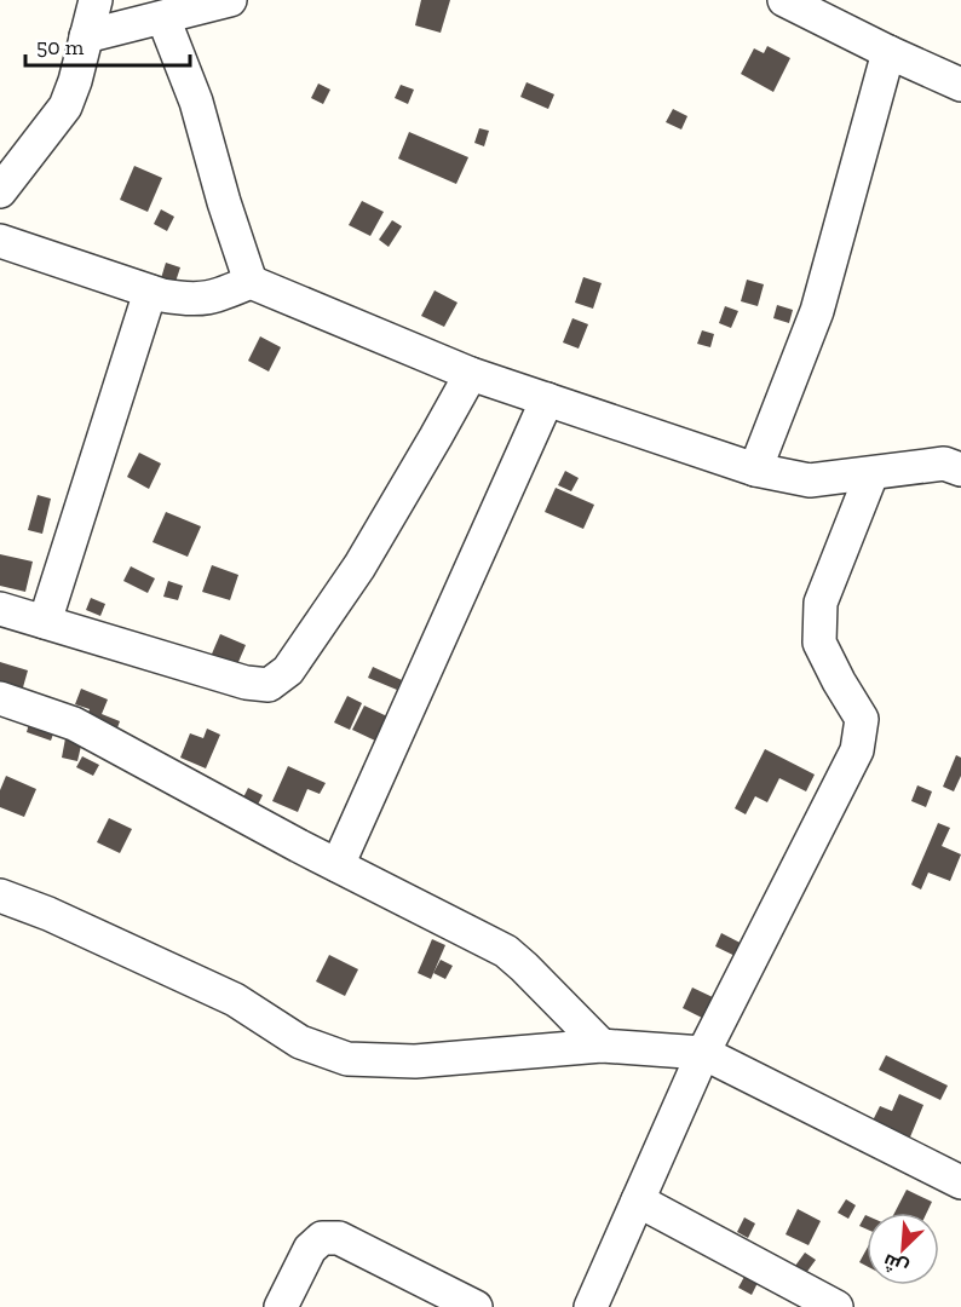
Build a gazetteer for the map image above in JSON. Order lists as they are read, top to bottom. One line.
{"scale_bar":"50 m","north":"bottom left"}
